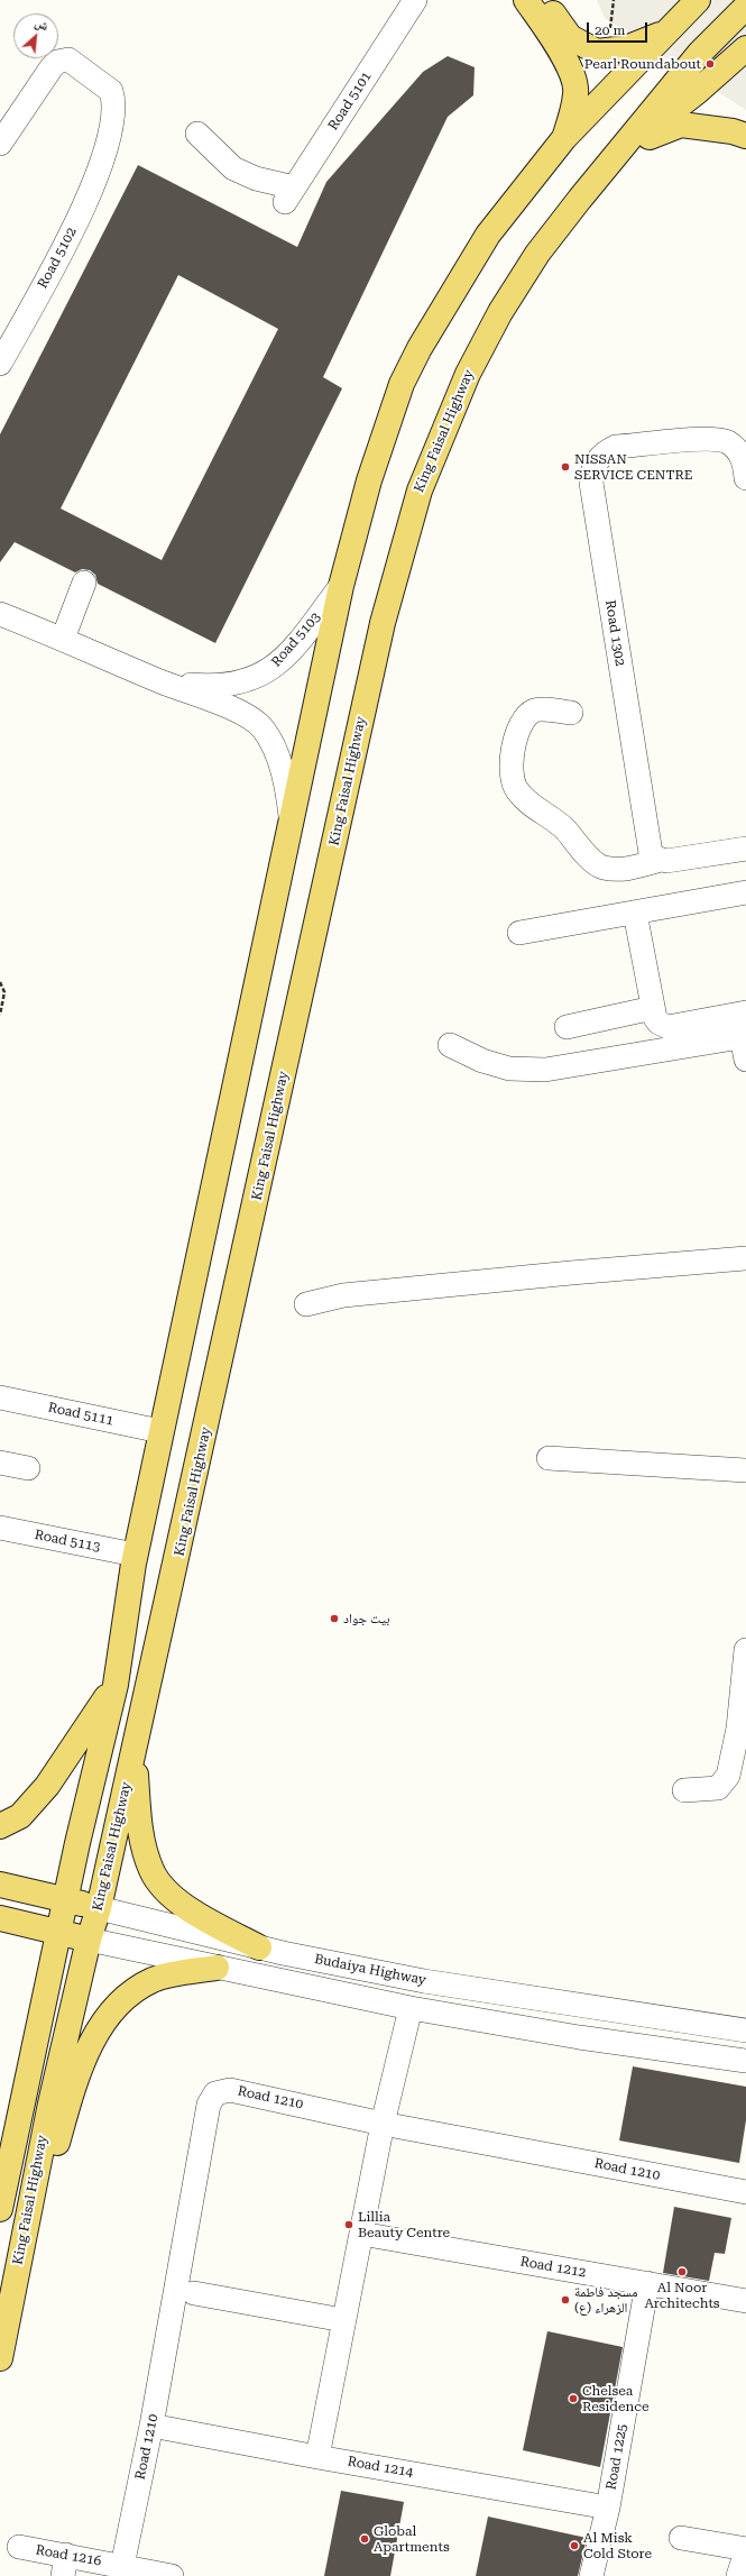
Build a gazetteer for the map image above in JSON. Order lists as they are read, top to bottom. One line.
{"streets":{"main road":["King Faisal Highway","Budaiya Highway"],"street":["Road 5101","Road 5102","Road 1302","Road 5103","Road 5111","Road 5113","Road 1210","Road 1212","Road 1225","Road 1214","Road 1216"]},"crossings":[["King Faisal Highway","Road 5103"],["King Faisal Highway","Road 5111"],["King Faisal Highway","Road 5113"],["King Faisal Highway","Budaiya Highway"],["Road 1210","Road 1214"],["Road 1210","Road 1216"],["Road 1212","Road 1225"],["Road 1225","Road 1214"]],"places":["Pearl Roundabout","NISSAN SERVICE CENTRE","بيت جواد","Lillia Beauty Centre","Al Noor Architechts","مسجد فاطمة الزهراء (ع)","Chelsea Residence","Global Apartments","Al Misk Cold Store"],"scale_bar":"20 m","north":"top right"}
